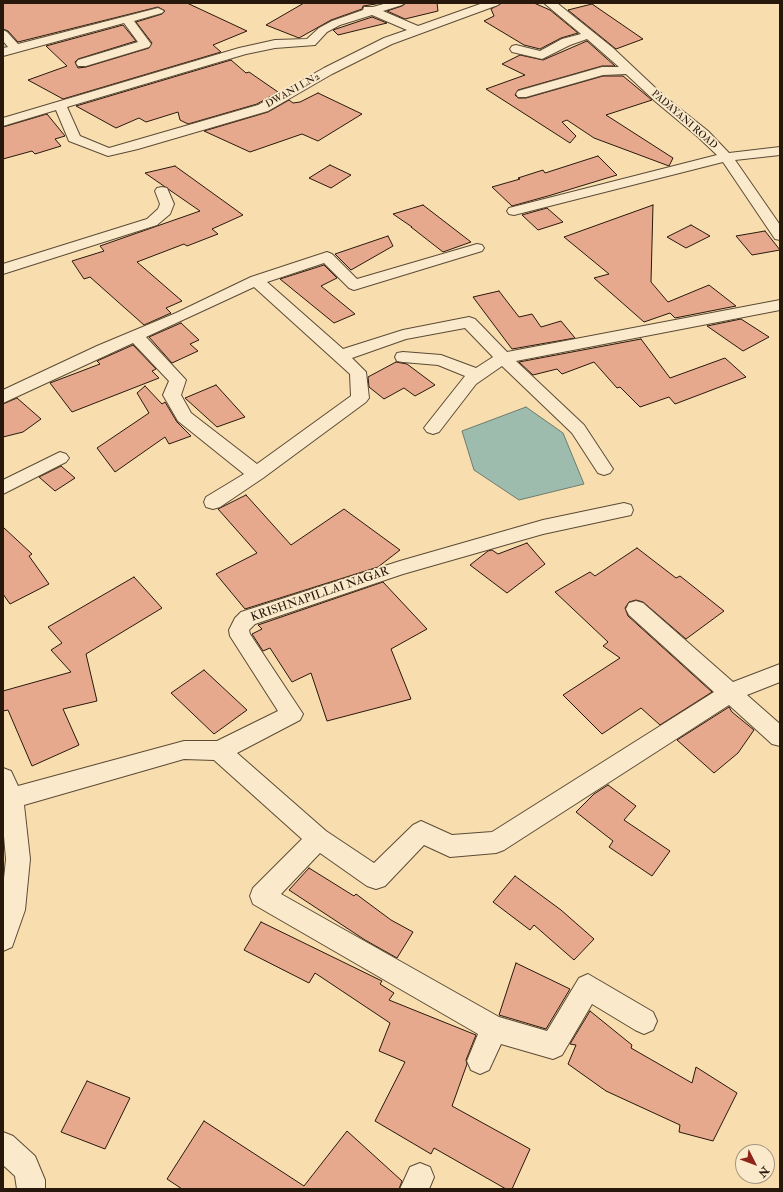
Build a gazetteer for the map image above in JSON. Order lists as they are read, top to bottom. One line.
{"streets":{"street":["DWANI LN2","PADAYANI ROAD","KRISHNAPILLAI NAGAR"]},"north":"bottom right"}
